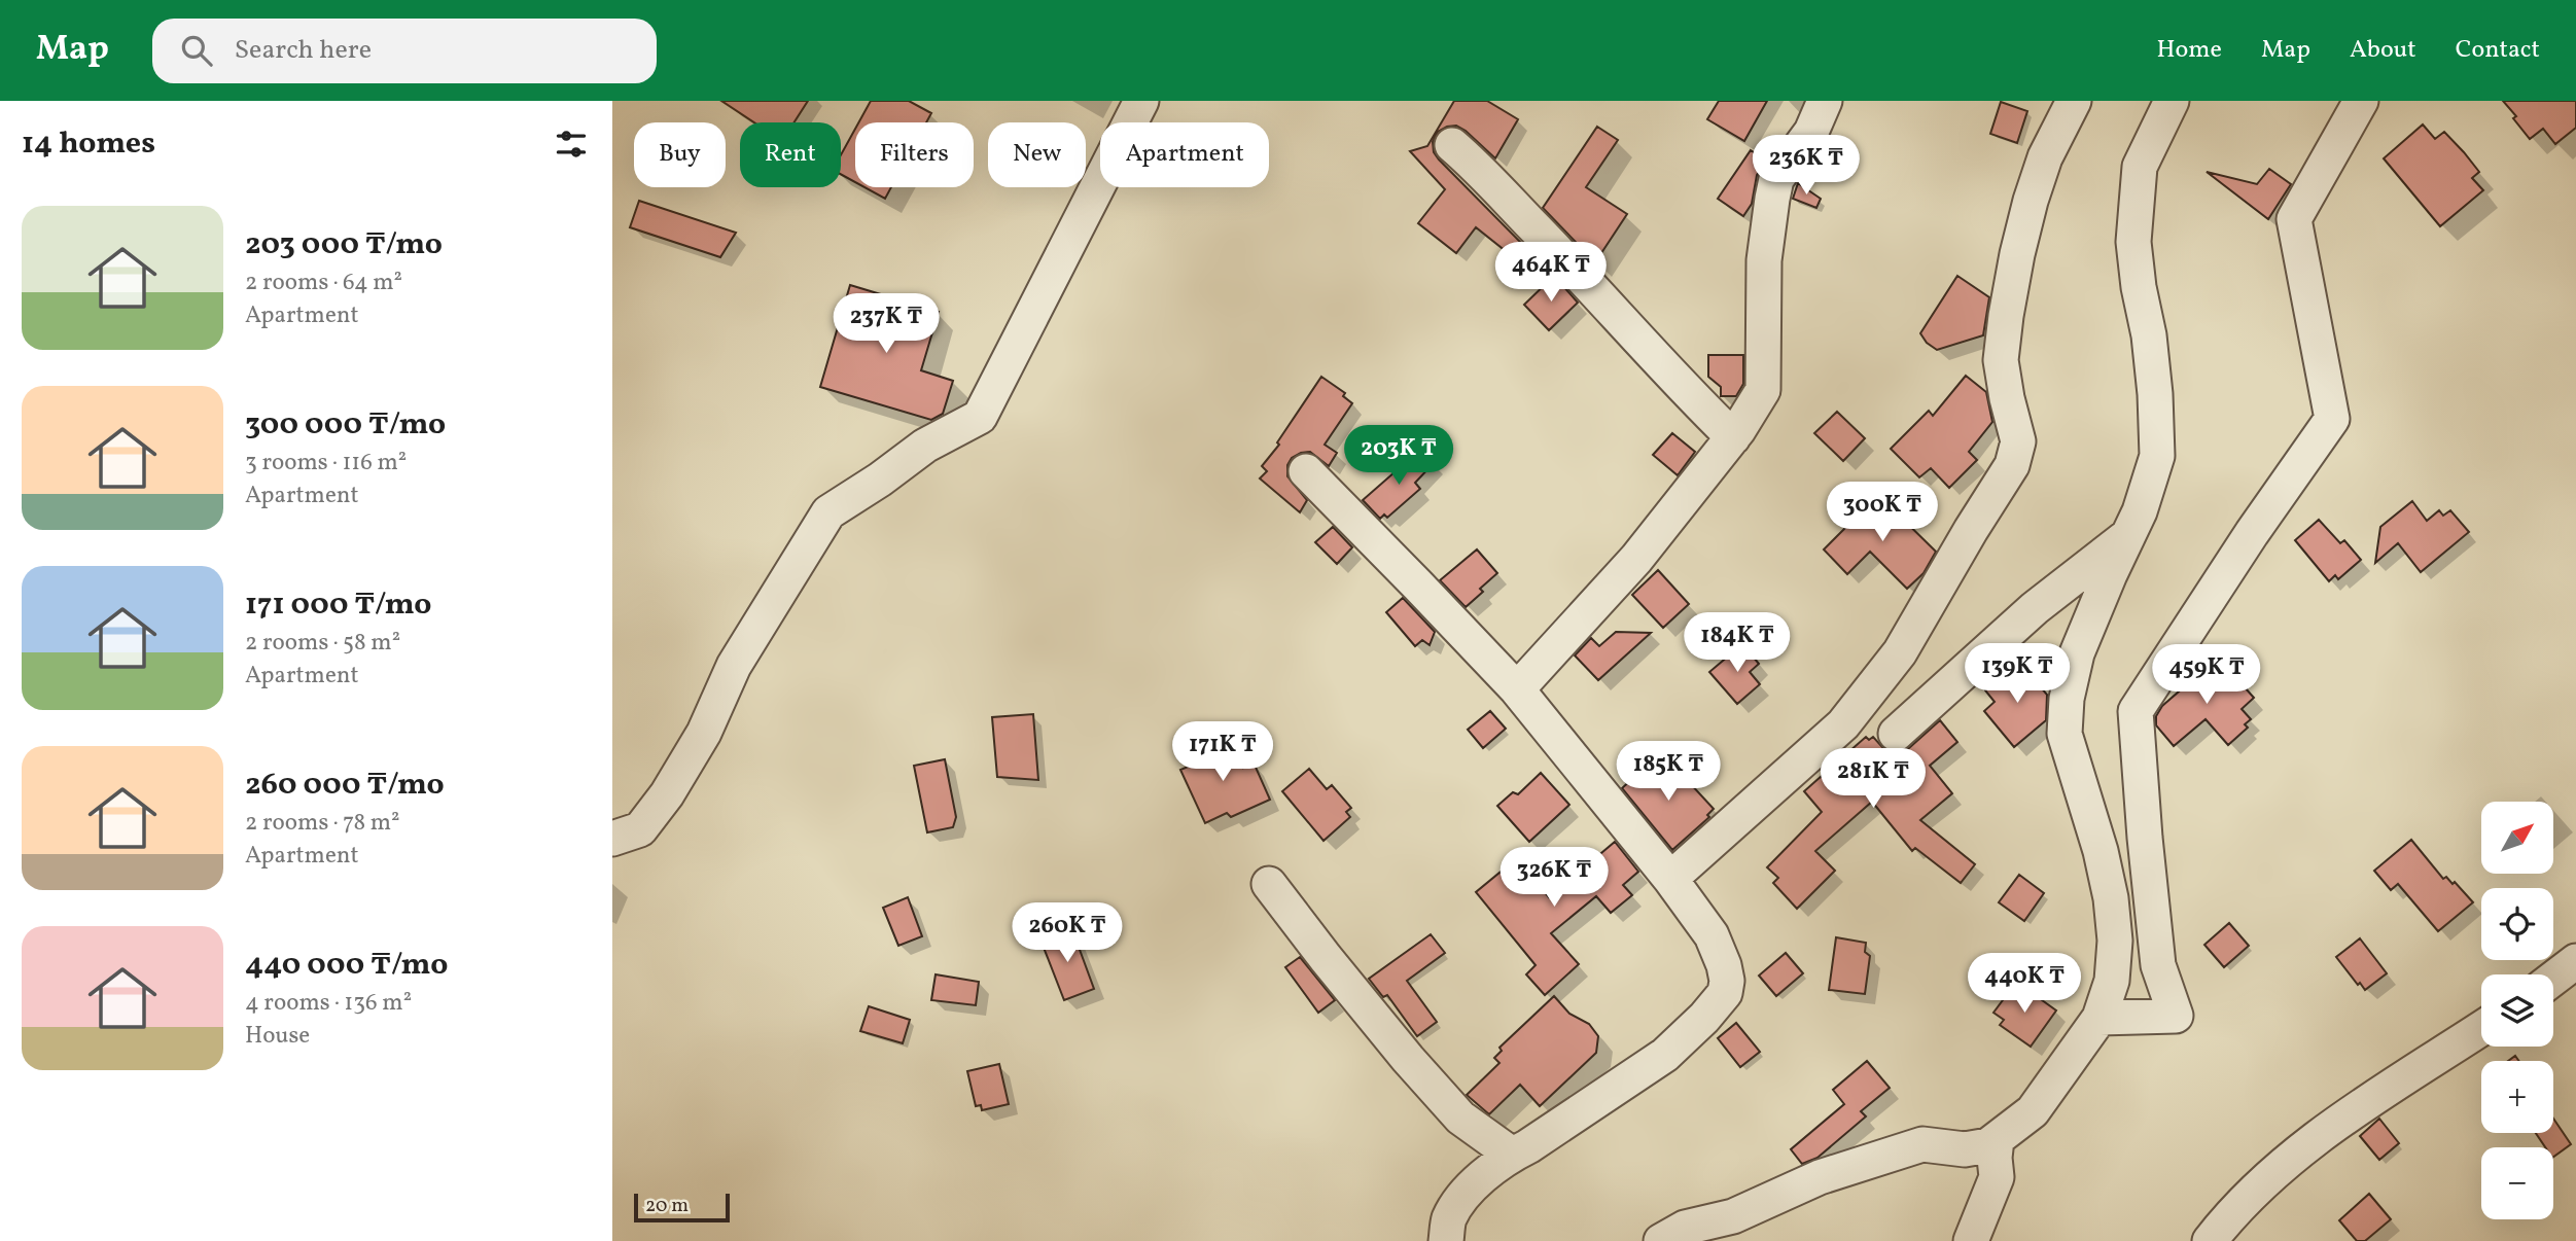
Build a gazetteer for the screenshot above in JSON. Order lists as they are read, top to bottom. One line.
{"scale_bar":"20 m","north":"top right","page":{"header":"Map","search":"Search here","nav":["Home","Map","About","Contact"],"heading":"14 homes","chip":["Buy","Rent","Filters","New","Apartment"],"price":["236K ₸","464K ₸","237K ₸","203K ₸","300K ₸","184K ₸","139K ₸","459K ₸","171K ₸","185K ₸","281K ₸","326K ₸","260K ₸","440K ₸"],"list":[{"name":"203 000 ₸/mo","note":"2 rooms · 64 m² · Apartment"},{"name":"300 000 ₸/mo","note":"3 rooms · 116 m² · Apartment"},{"name":"171 000 ₸/mo","note":"2 rooms · 58 m² · Apartment"},{"name":"260 000 ₸/mo","note":"2 rooms · 78 m² · Apartment"},{"name":"440 000 ₸/mo","note":"4 rooms · 136 m² · House"}],"map_buttons":["+","−"],"scale":"20 m"}}
